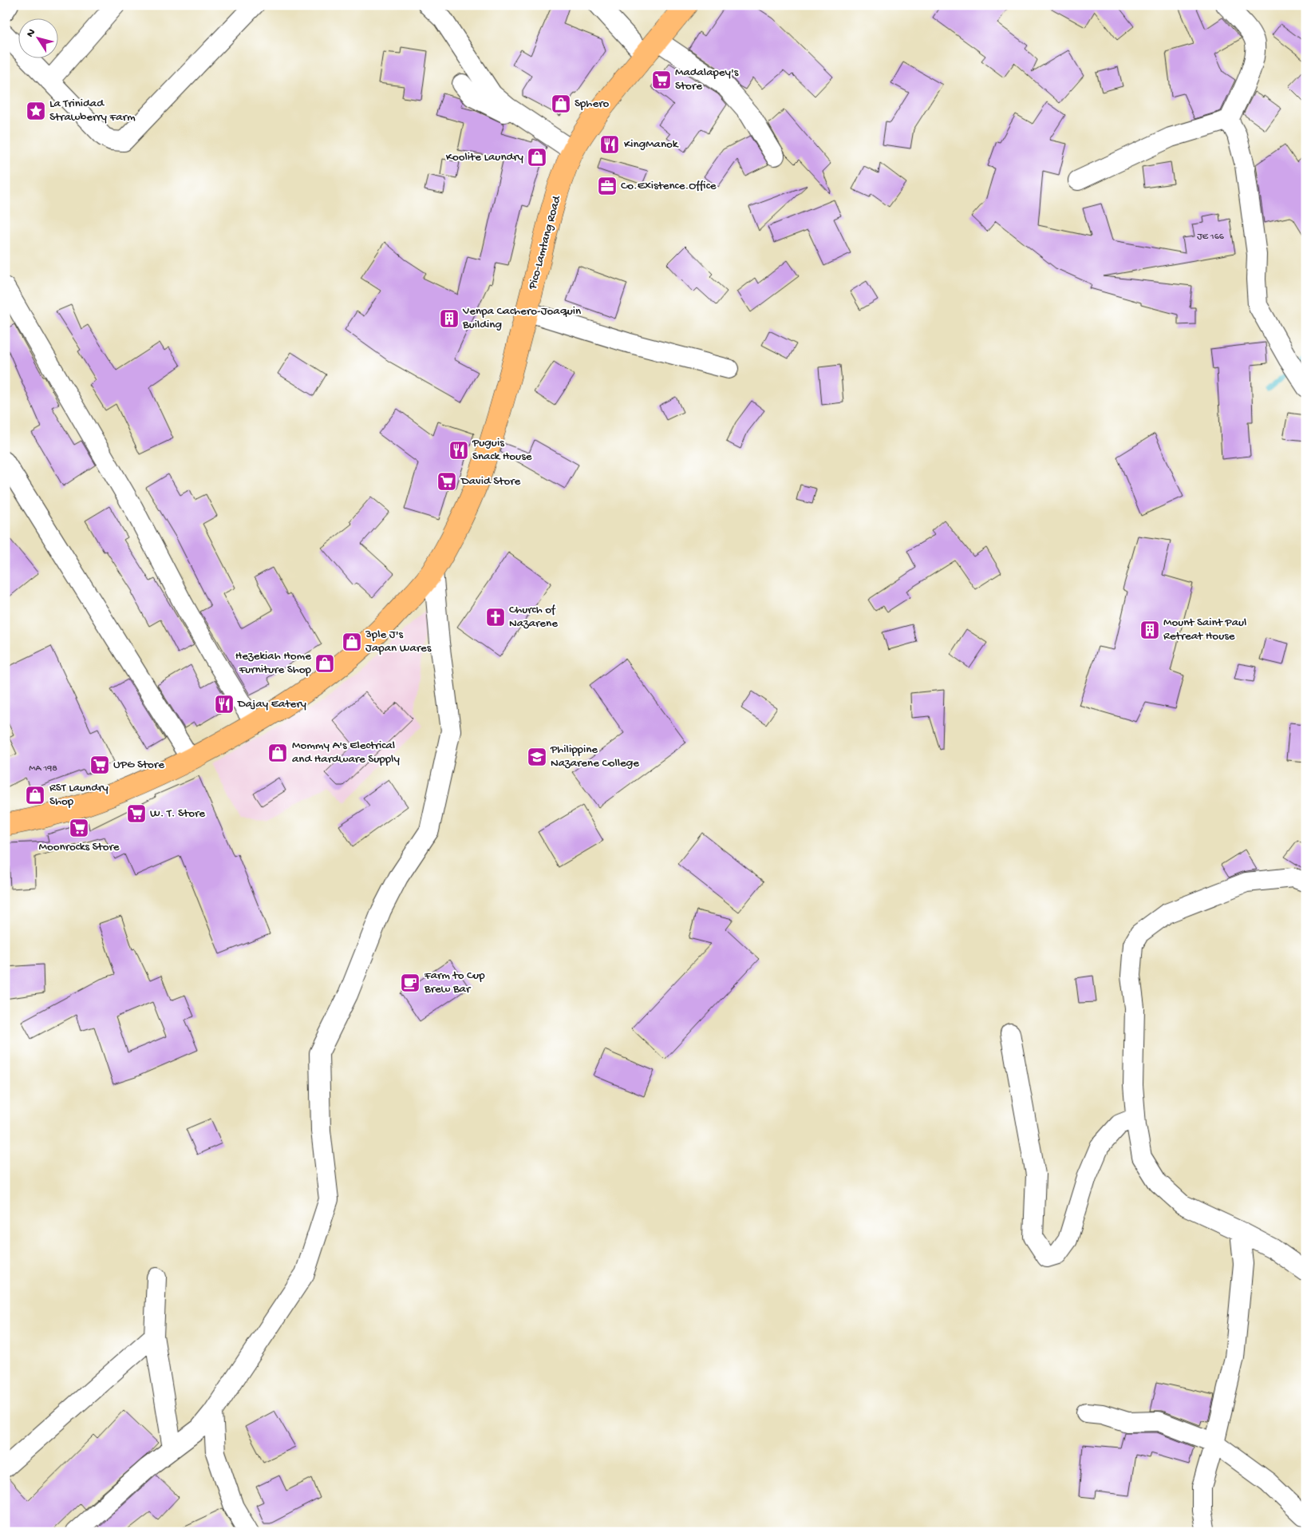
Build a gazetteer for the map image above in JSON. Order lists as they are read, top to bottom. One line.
{"streets":{"main road":["Pico-Lamtang Road"]},"places":{"supermarket":["Madalapey's Store","David Store","UPG Store","W. T. Store","Moonrocks Store"],"shop":["Sphero","Koolite Laundry","3ple J's Japan Wares","Hezekiah Home Furniture Shop","Mommy A's Electrical and Hardware Supply","RST Laundry Shop"],"place":["La Trinidad Strawberry Farm"],"restaurant":["KingManok","Puguis Snack House","Dajay Eatery"],"office":["Co.Existence.Office"],"building":["Venpa Cachero-Joaquin Building","Mount Saint Paul Retreat House"],"church":["Church of Nazarene"],"school or university":["Philippine Nazarene College"],"cafe":["Farm to Cup Brew Bar"]},"house_numbers":["JE 166","MA 198"],"north":"top left"}
